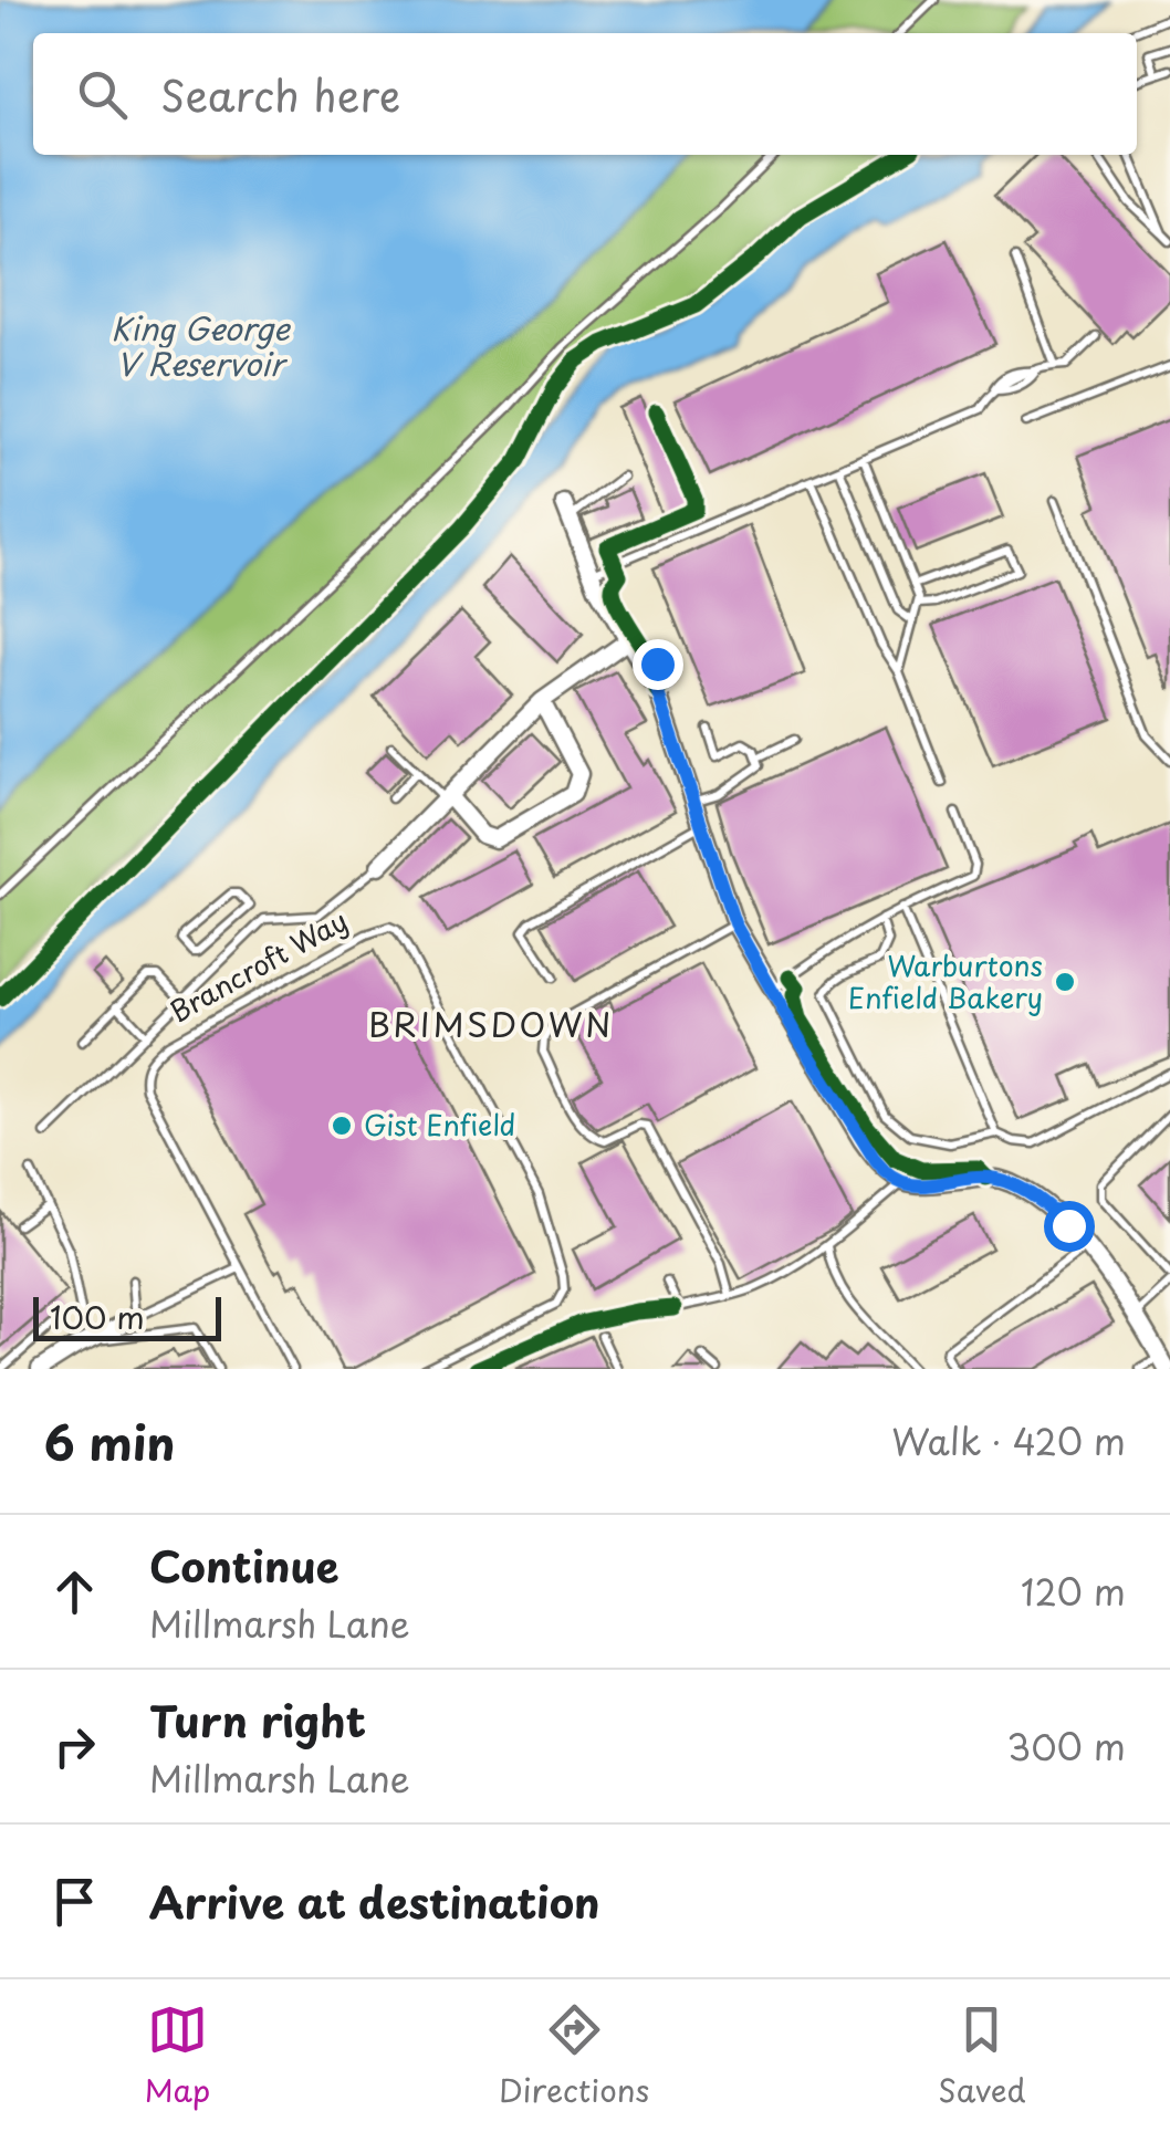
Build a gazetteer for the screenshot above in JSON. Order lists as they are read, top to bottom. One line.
{"streets":{"lane":["Brancroft Way"]},"districts":["BRIMSDOWN"],"water":["King George V Reservoir"],"places":["Warburtons Enfield Bakery","Gist Enfield"],"scale_bar":"100 m","page":{"search":"Search here","scale":"100 m","heading":["6 min","Walk · 420 m"],"list":[["Continue","Millmarsh Lane","120 m"],["Turn right","Millmarsh Lane","300 m"],"Arrive at destination"],"nav":["Map","Directions","Saved"]}}
